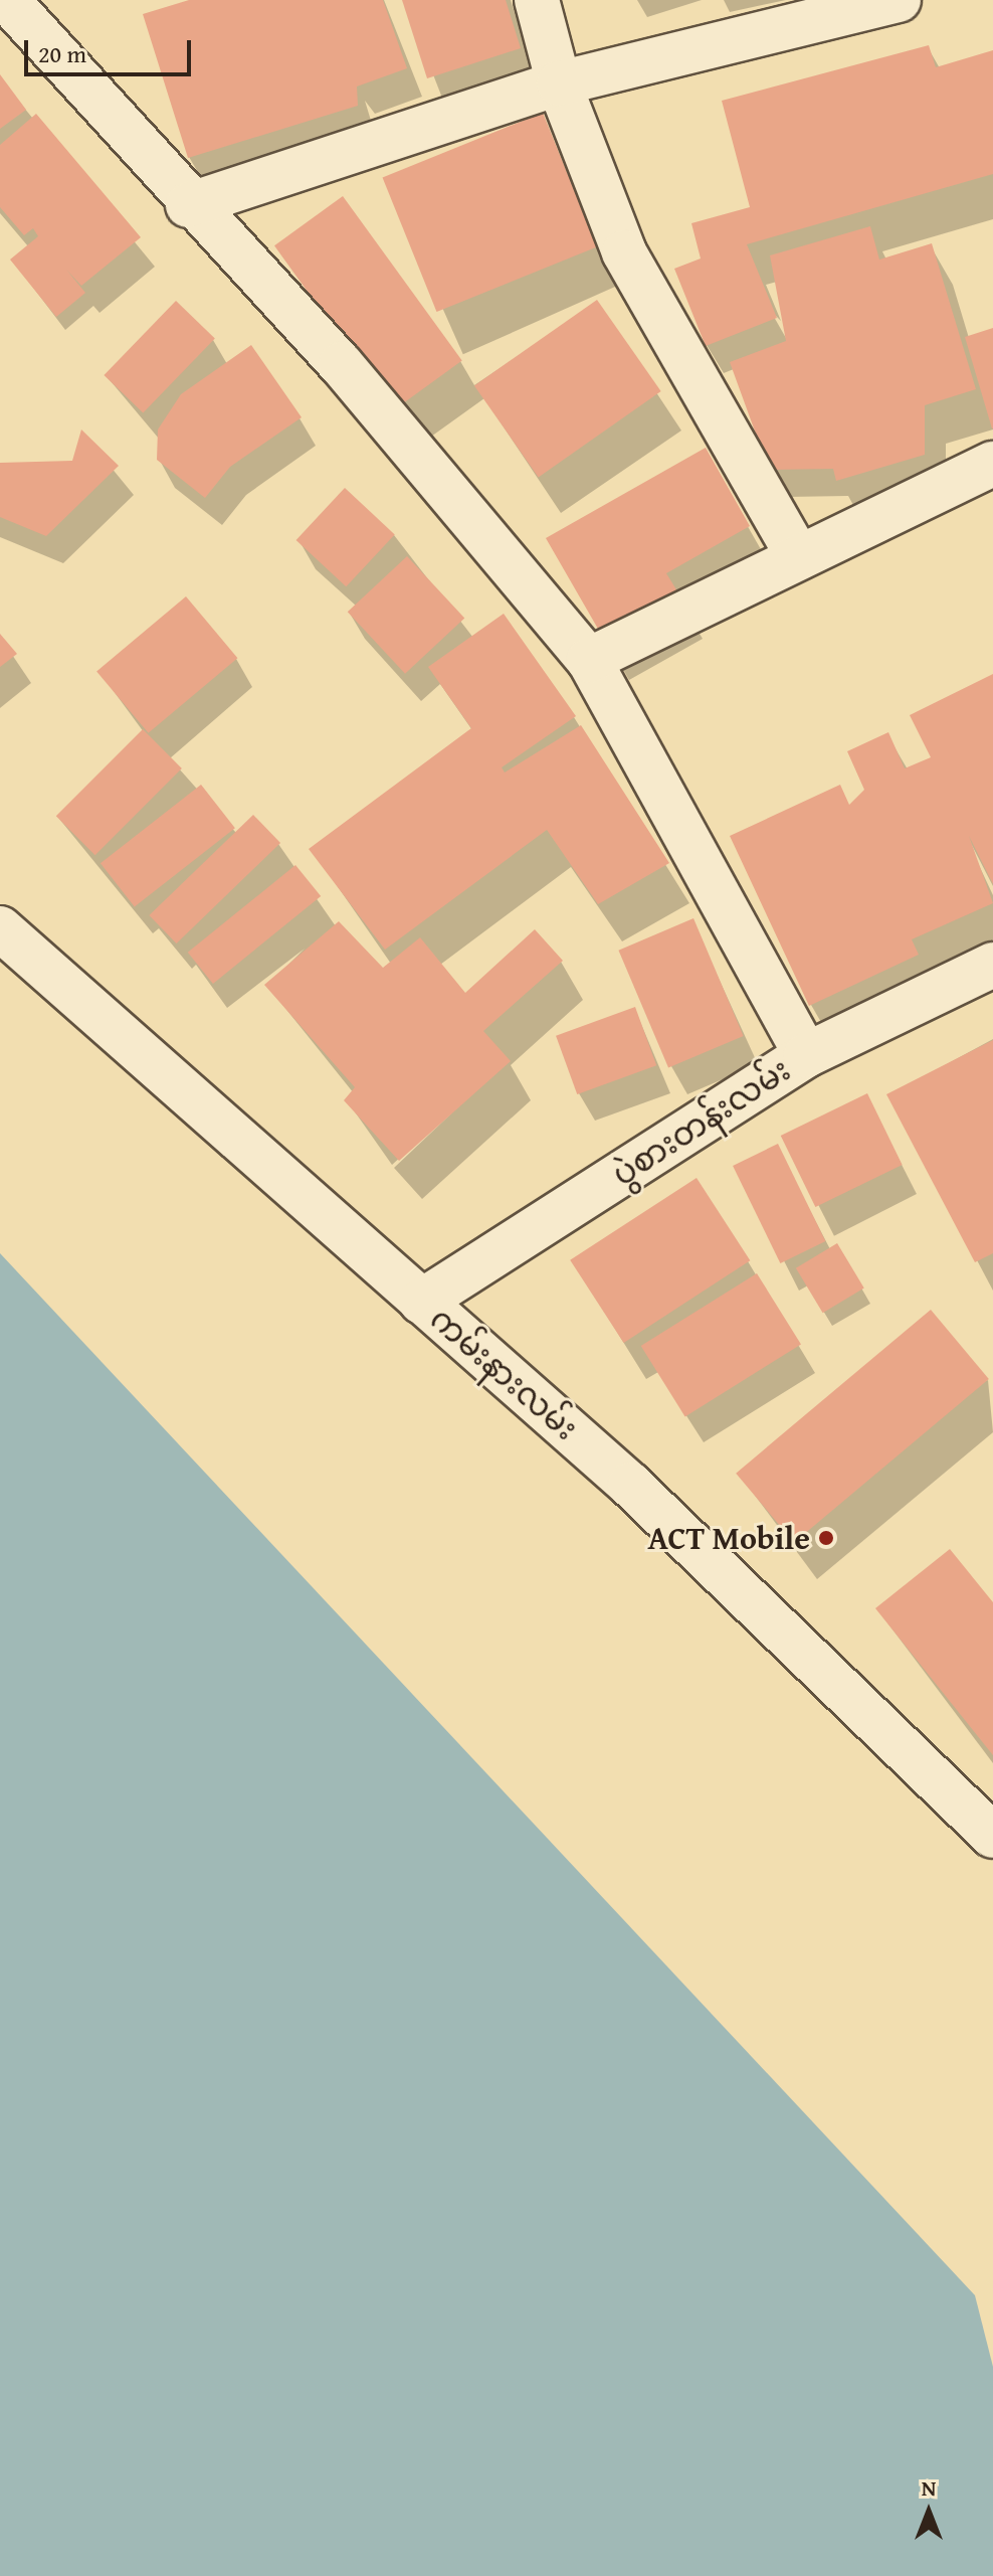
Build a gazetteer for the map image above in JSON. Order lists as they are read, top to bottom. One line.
{"streets":{"street":["ပွဲစားတန်းလမ်း","ကမ်းနားလမ်း"]},"crossings":[["ပွဲစားတန်းလမ်း","ကမ်းနားလမ်း"]],"places":["ACT Mobile"],"scale_bar":"20 m","north":"top"}
